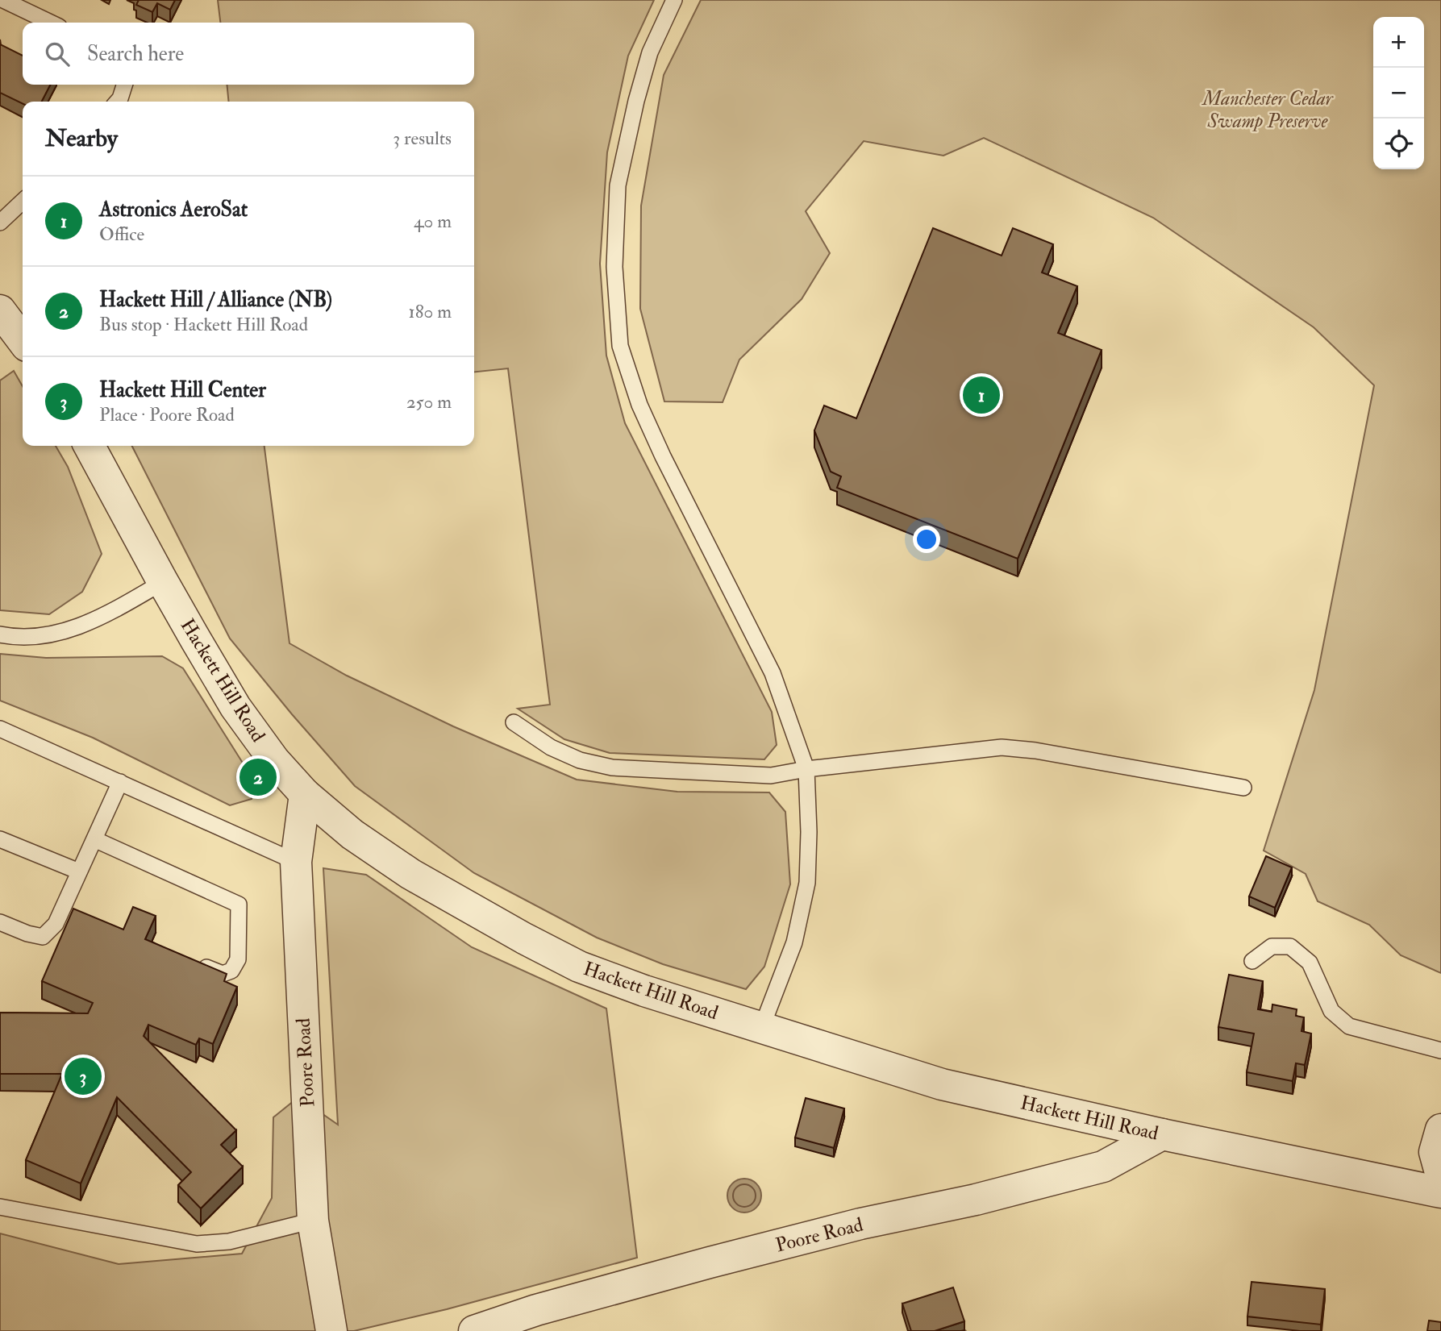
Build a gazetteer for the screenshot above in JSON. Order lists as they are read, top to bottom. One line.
{"streets":{"street":["Hackett Hill Road","Poore Road"]},"crossings":[["Hackett Hill Road","Poore Road"]],"parks":["Manchester Cedar Swamp Preserve"],"page":{"map_buttons":["+","−"],"search":"Search here","heading":["Nearby","3 results"],"list":[{"mark":"1","name":"Astronics AeroSat","note":"Office","value":"40 m"},{"mark":"2","name":"Hackett Hill / Alliance (NB)","note":"Bus stop · Hackett Hill Road","value":"180 m"},{"mark":"3","name":"Hackett Hill Center","note":"Place · Poore Road","value":"250 m"}],"pins":["1","2","3"]}}
